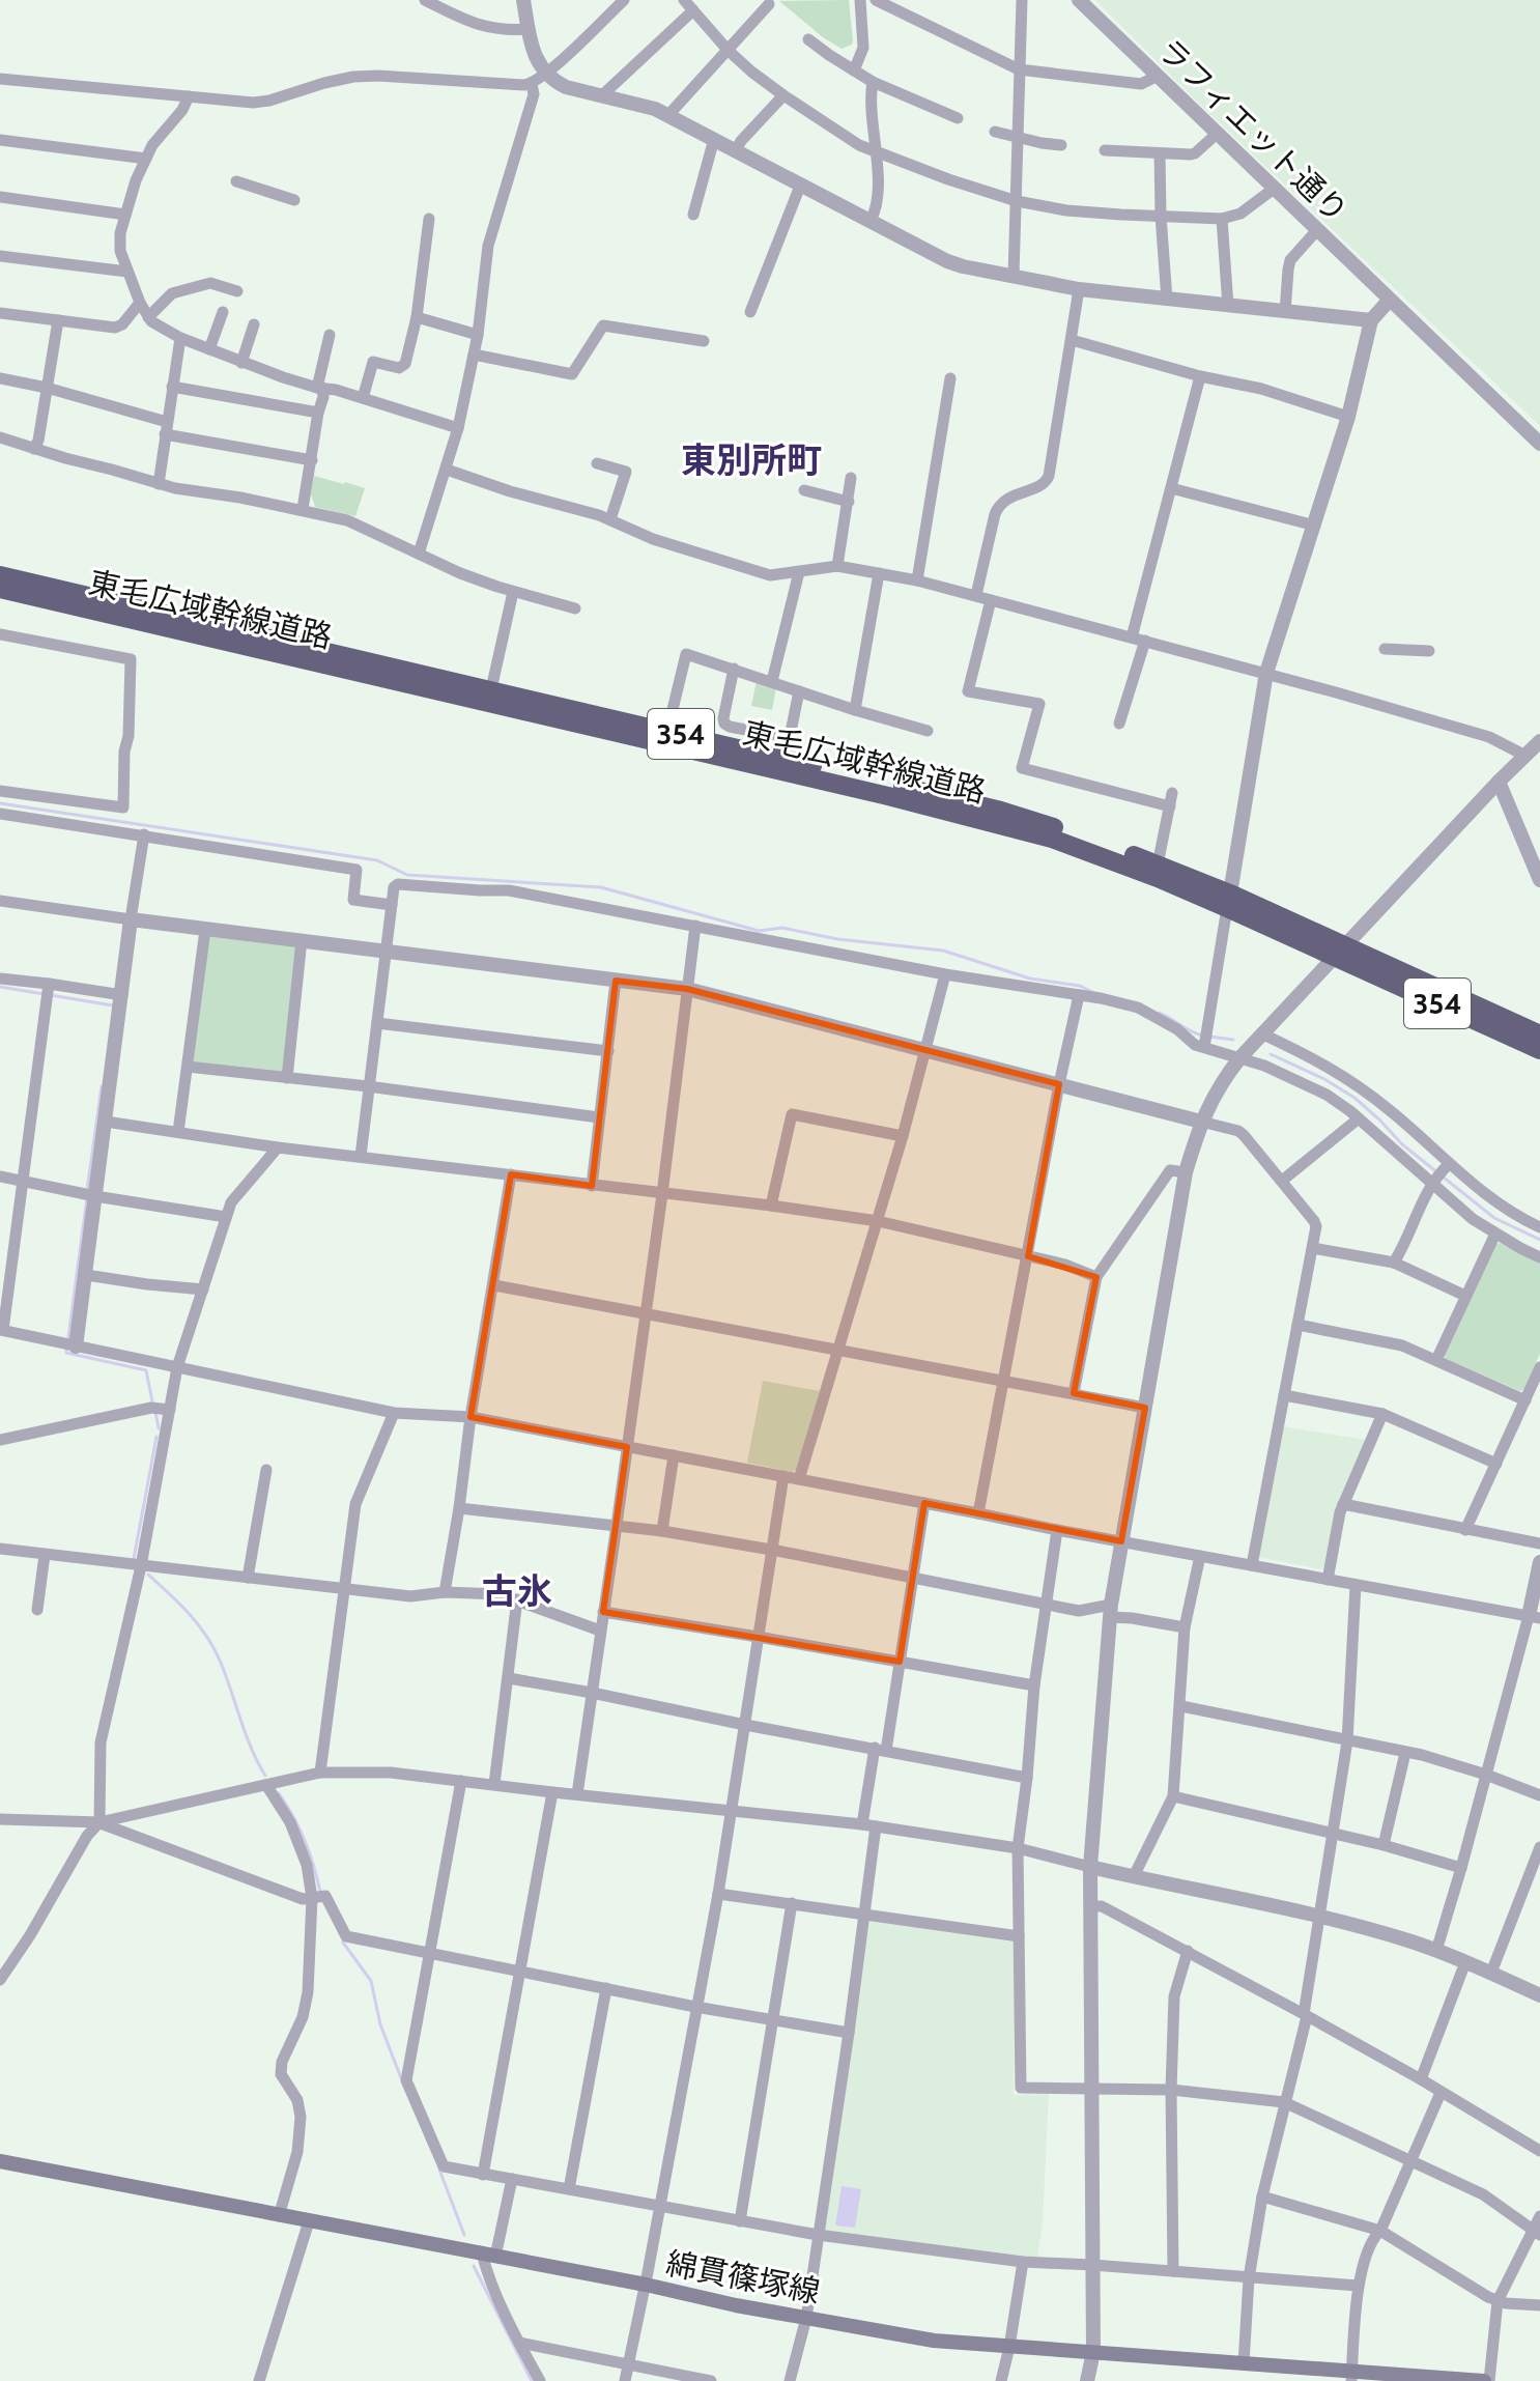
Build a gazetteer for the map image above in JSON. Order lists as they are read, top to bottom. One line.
{"streets":{"highway":["東毛広域幹線道路","354"],"main road":["綿貫篠塚線"],"street":["ラフィエット通り"]},"districts":["東別所町","古氷"]}
